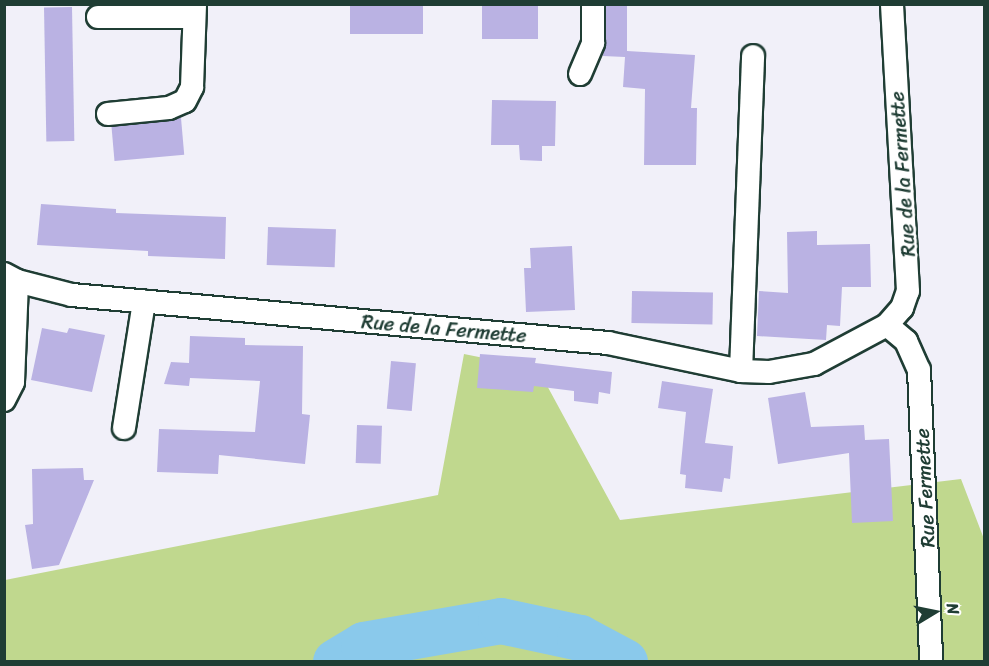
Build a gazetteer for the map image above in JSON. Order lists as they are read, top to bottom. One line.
{"streets":{"street":["Rue de la Fermette","Rue Fermette"]},"crossings":[["Rue de la Fermette","Rue Fermette"]],"north":"right"}
